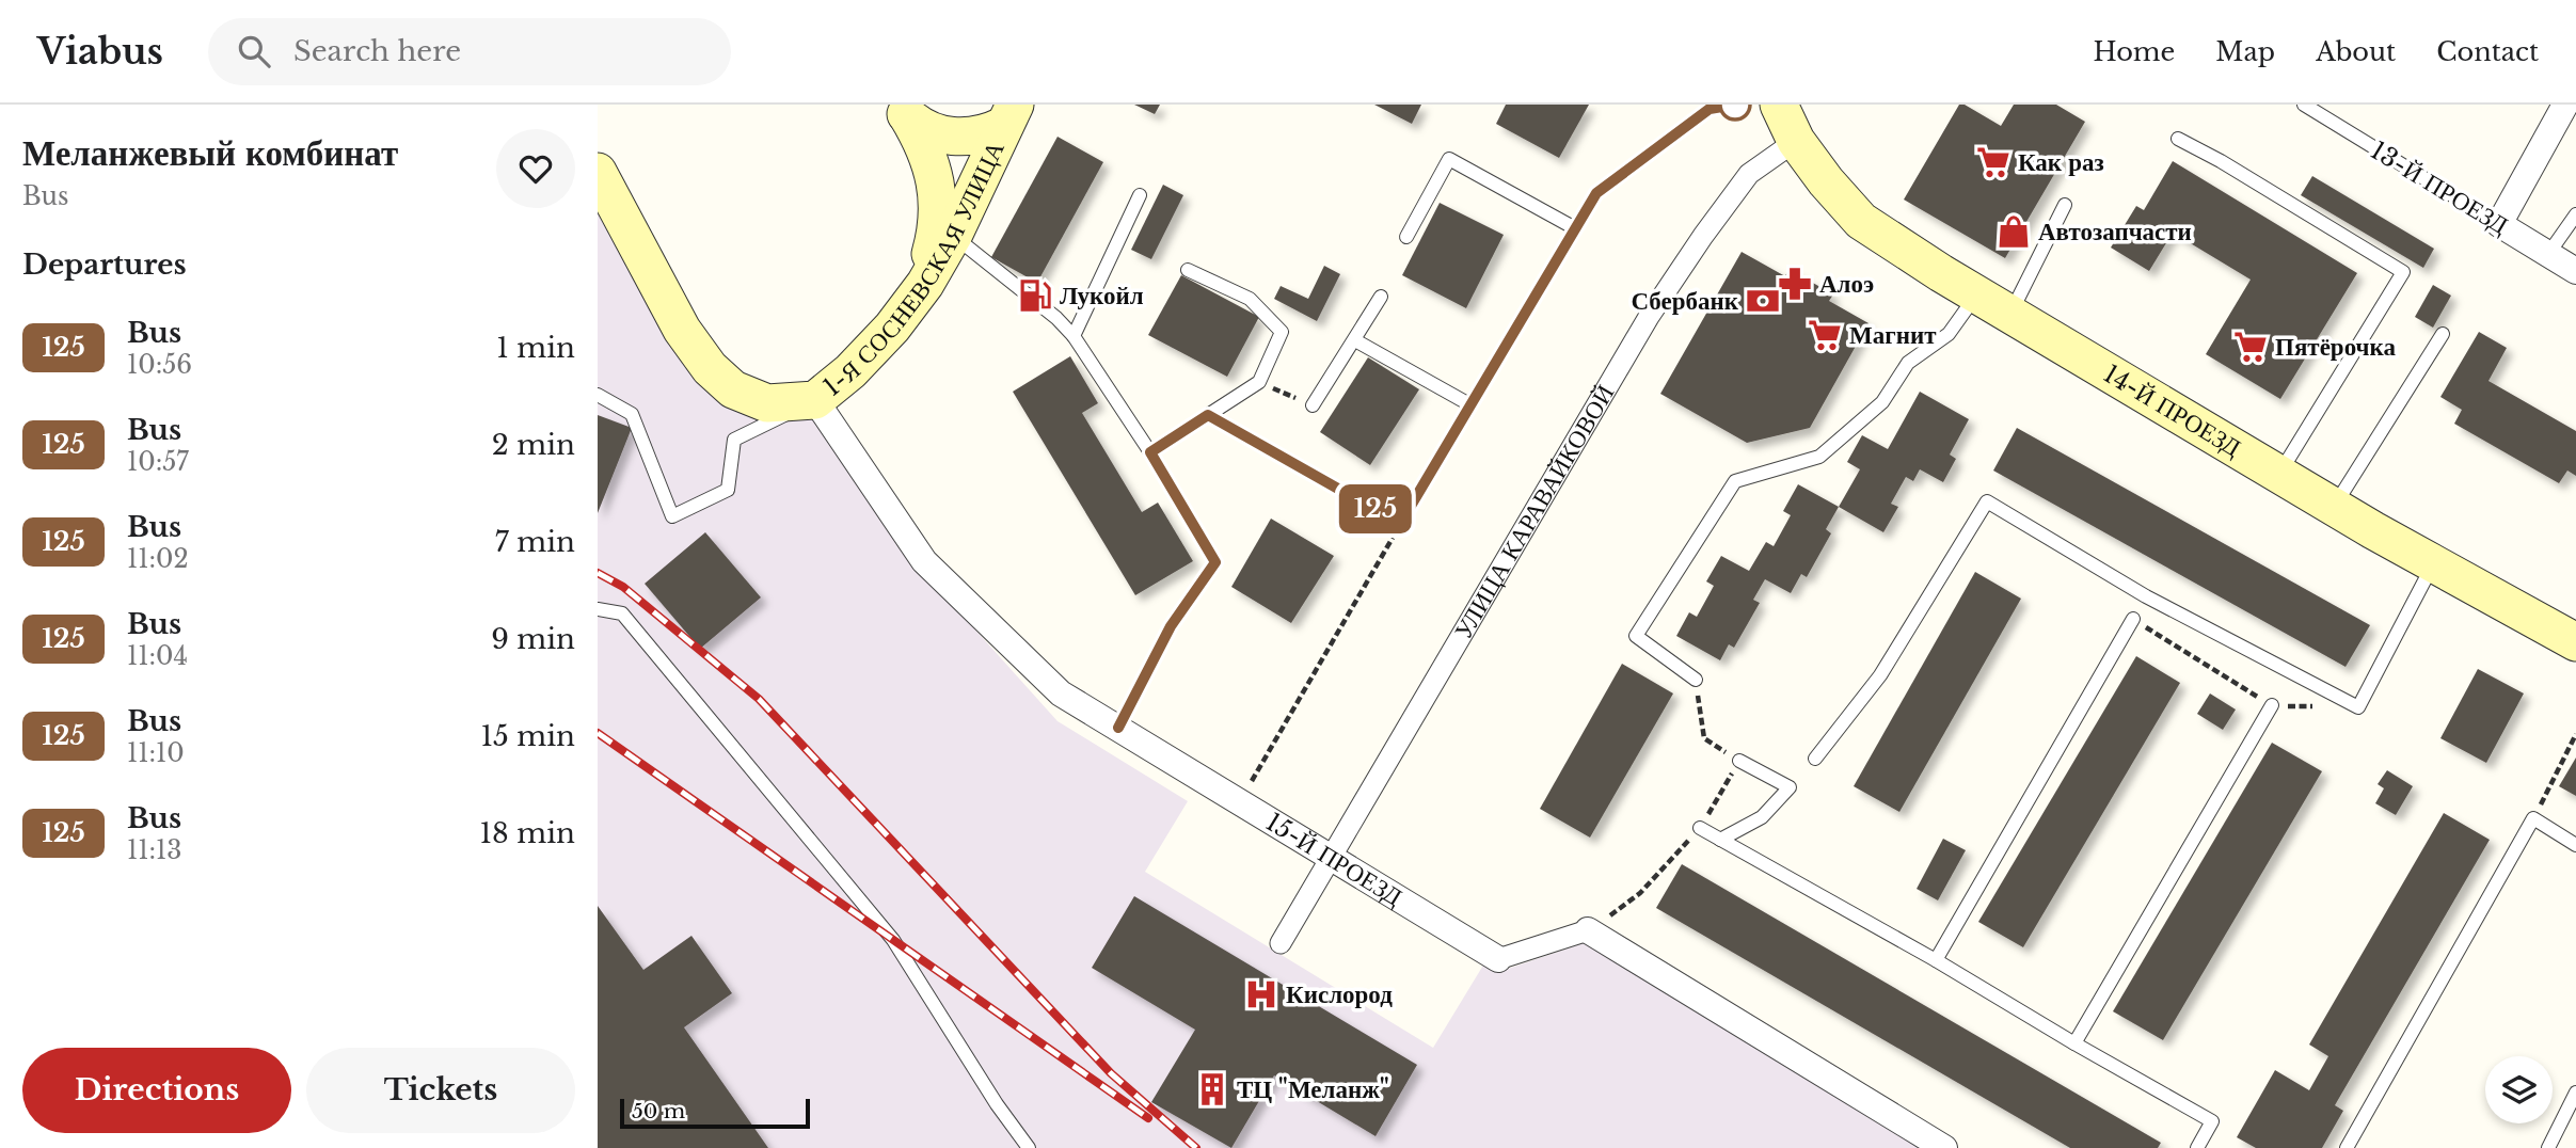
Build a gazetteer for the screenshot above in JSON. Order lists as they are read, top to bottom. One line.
{"streets":{"main road":["1-Я СОСНЕВСКАЯ УЛИЦА","14-Й ПРОЕЗД"],"street":["13-Й ПРОЕЗД","УЛИЦА КАРАВАЙКОВОЙ","15-Й ПРОЕЗД"]},"crossings":[["1-Я СОСНЕВСКАЯ УЛИЦА","15-Й ПРОЕЗД"],["14-Й ПРОЕЗД","УЛИЦА КАРАВАЙКОВОЙ"],["УЛИЦА КАРАВАЙКОВОЙ","15-Й ПРОЕЗД"]],"places":{"supermarket":["Как раз","Магнит","Пятёрочка"],"shop":["Автозапчасти"],"pharmacy":["Алоэ"],"fuel station":["Лукойл"],"bank":["Сбербанк"],"hospital":["Кислород"],"building":["ТЦ \"Меланж\""]},"lines":["bus line 125"],"scale_bar":"50 m","page":{"header":"Viabus","search":"Search here","nav":["Home","Map","About","Contact"],"heading":[["Меланжевый комбинат","Bus"],"Departures"],"on_map":"125","list":[{"mark":"125","name":"Bus","note":"10:56","value":"1 min"},{"mark":"125","name":"Bus","note":"10:57","value":"2 min"},{"mark":"125","name":"Bus","note":"11:02","value":"7 min"},{"mark":"125","name":"Bus","note":"11:04","value":"9 min"},{"mark":"125","name":"Bus","note":"11:10","value":"15 min"},{"mark":"125","name":"Bus","note":"11:13","value":"18 min"}],"buttons":["Directions","Tickets"],"scale":"50 m"}}
